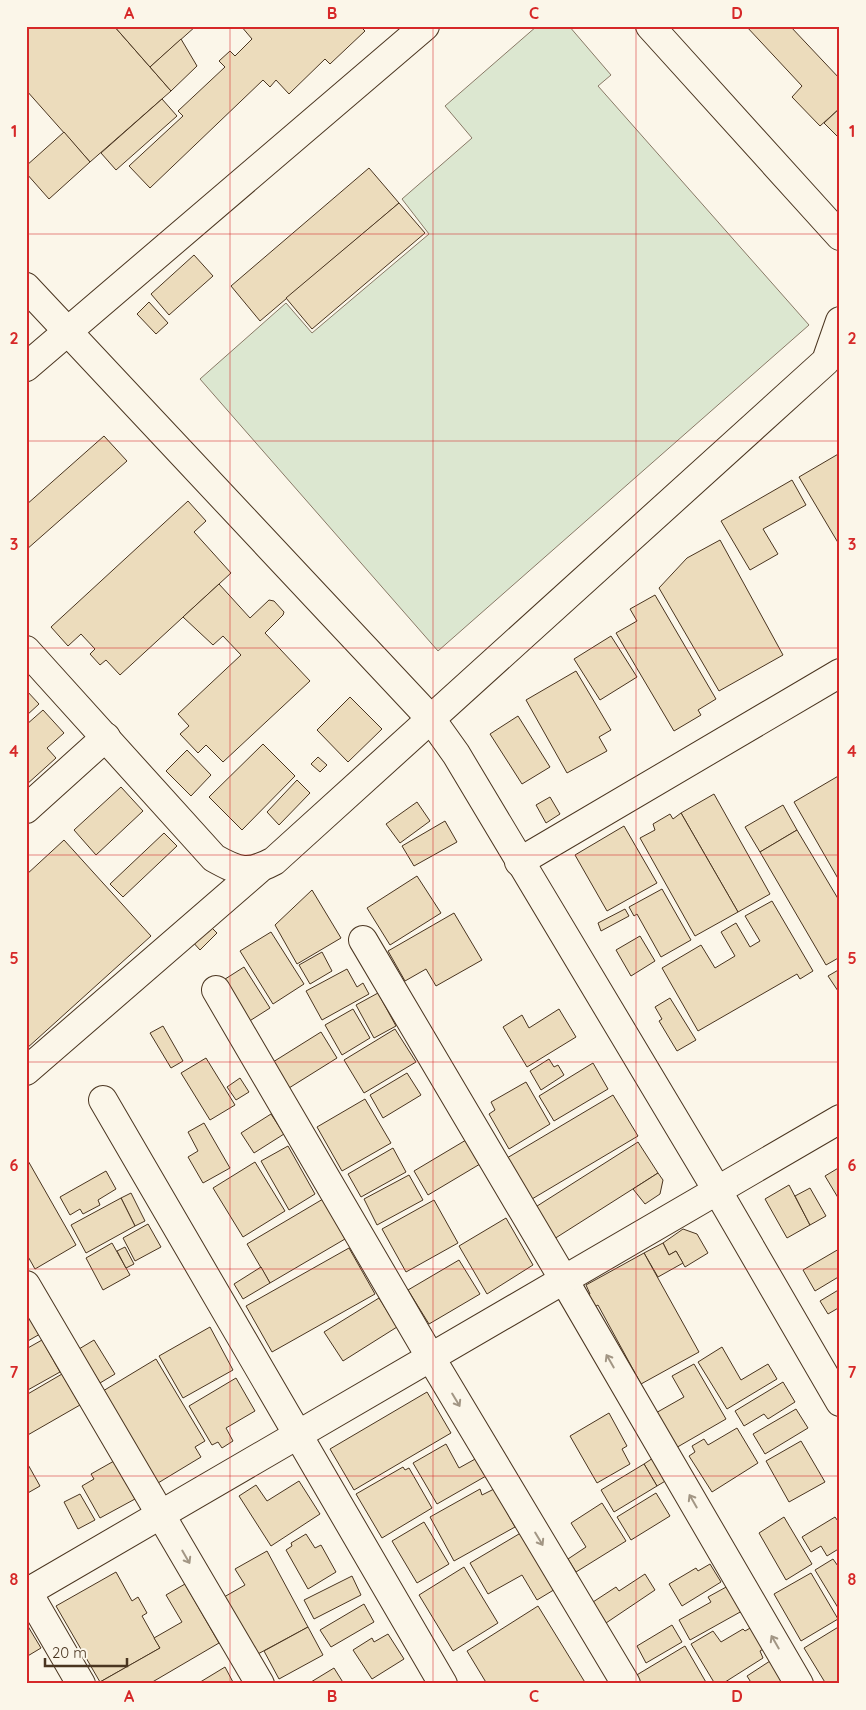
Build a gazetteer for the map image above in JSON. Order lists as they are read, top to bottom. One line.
{"scale_bar":"20 m","grid":{"columns":["A","B","C","D"],"rows":["1","2","3","4","5","6","7","8"]}}
